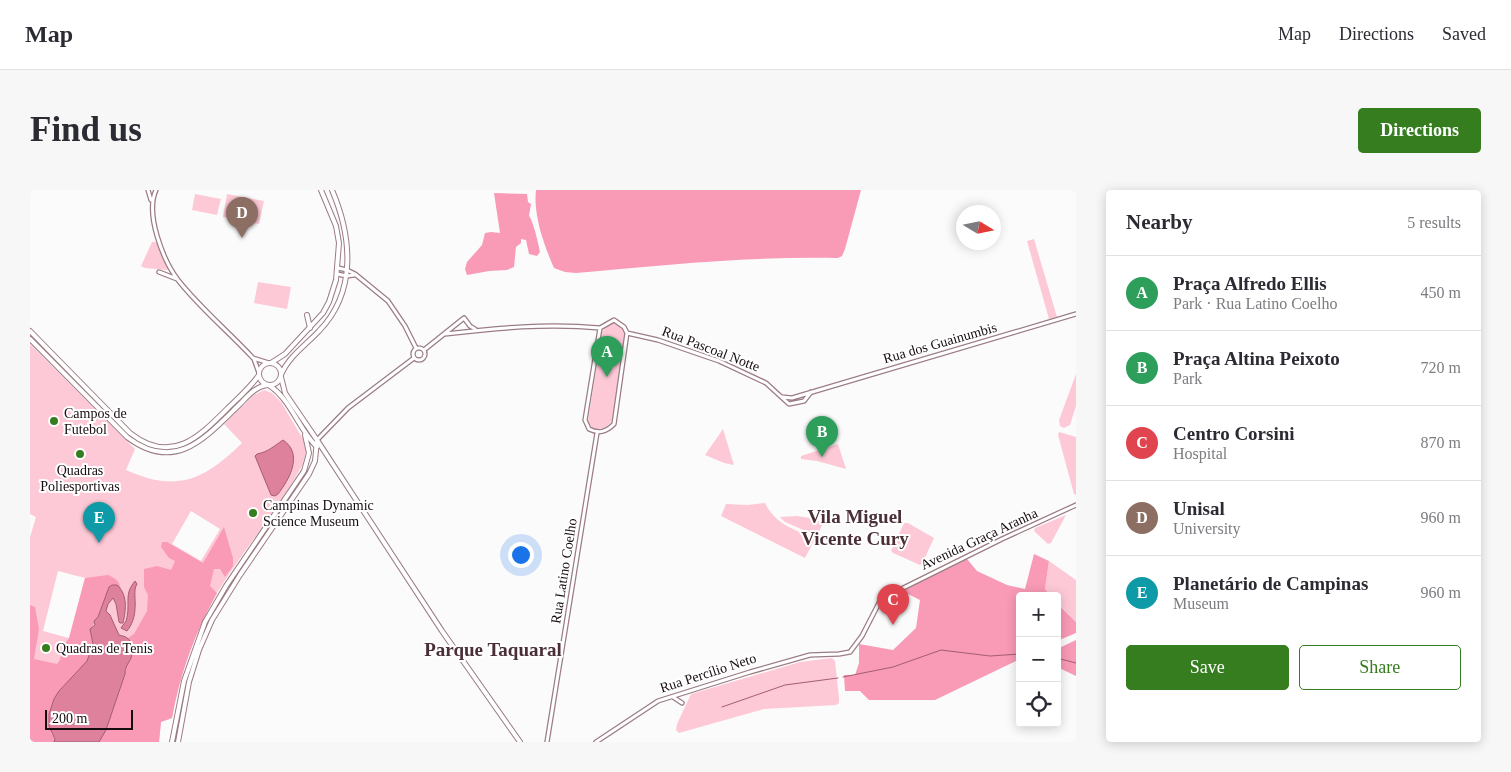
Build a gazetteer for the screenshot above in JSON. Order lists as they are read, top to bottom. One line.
{"streets":{"street":["Rua dos Guainumbis","Rua Pascoal Notte","Avenida Graça Aranha","Rua Latino Coelho","Rua Percílio Neto"]},"crossings":[["Rua dos Guainumbis","Rua Pascoal Notte"],["Avenida Graça Aranha","Rua Percílio Neto"]],"districts":["Vila Miguel Vicente Cury","Parque Taquaral"],"places":["Campos de Futebol","Quadras Poliesportivas","Campinas Dynamic Science Museum","Quadras de Tenis"],"scale_bar":"200 m","north":"right","page":{"header":"Map","nav":["Map","Directions","Saved"],"buttons":["Directions",["Save","Share"]],"title":"Find us","heading":["Nearby","5 results"],"pins":["D","A","B","E","C"],"list":[{"mark":"A","name":"Praça Alfredo Ellis","note":"Park · Rua Latino Coelho","value":"450 m"},{"mark":"B","name":"Praça Altina Peixoto","note":"Park","value":"720 m"},{"mark":"C","name":"Centro Corsini","note":"Hospital","value":"870 m"},{"mark":"D","name":"Unisal","note":"University","value":"960 m"},{"mark":"E","name":"Planetário de Campinas","note":"Museum","value":"960 m"}],"map_buttons":["+","−"],"scale":"200 m"}}
